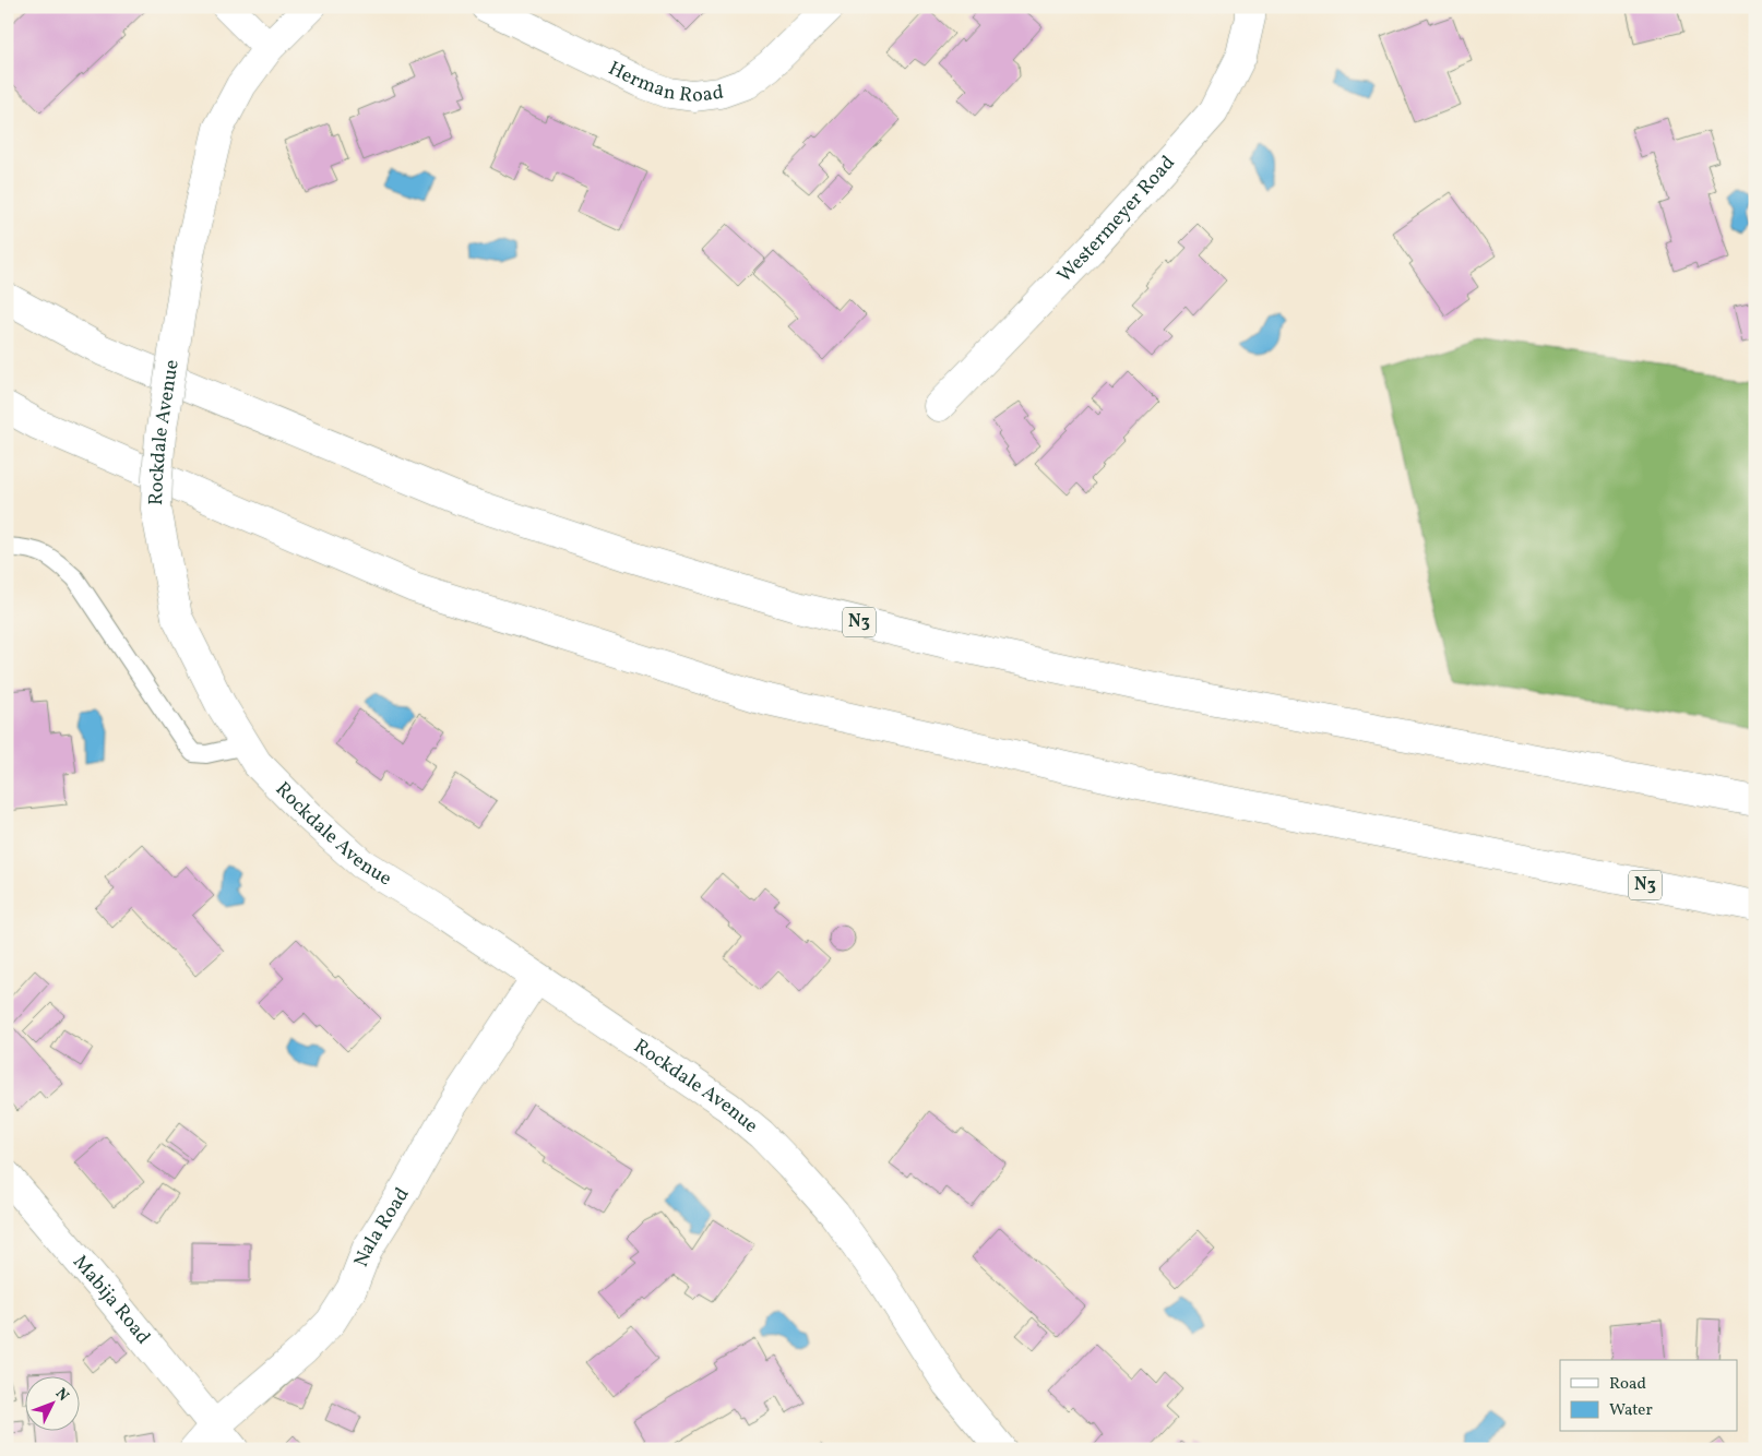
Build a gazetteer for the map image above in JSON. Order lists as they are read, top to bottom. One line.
{"streets":{"main road":["Herman Road","Westermeyer Road","Rockdale Avenue","N3","Nala Road","Mabija Road"]},"crossings":[["Rockdale Avenue","Nala Road"],["Nala Road","Mabija Road"]],"legend":["Road","Water"],"north":"top right"}
